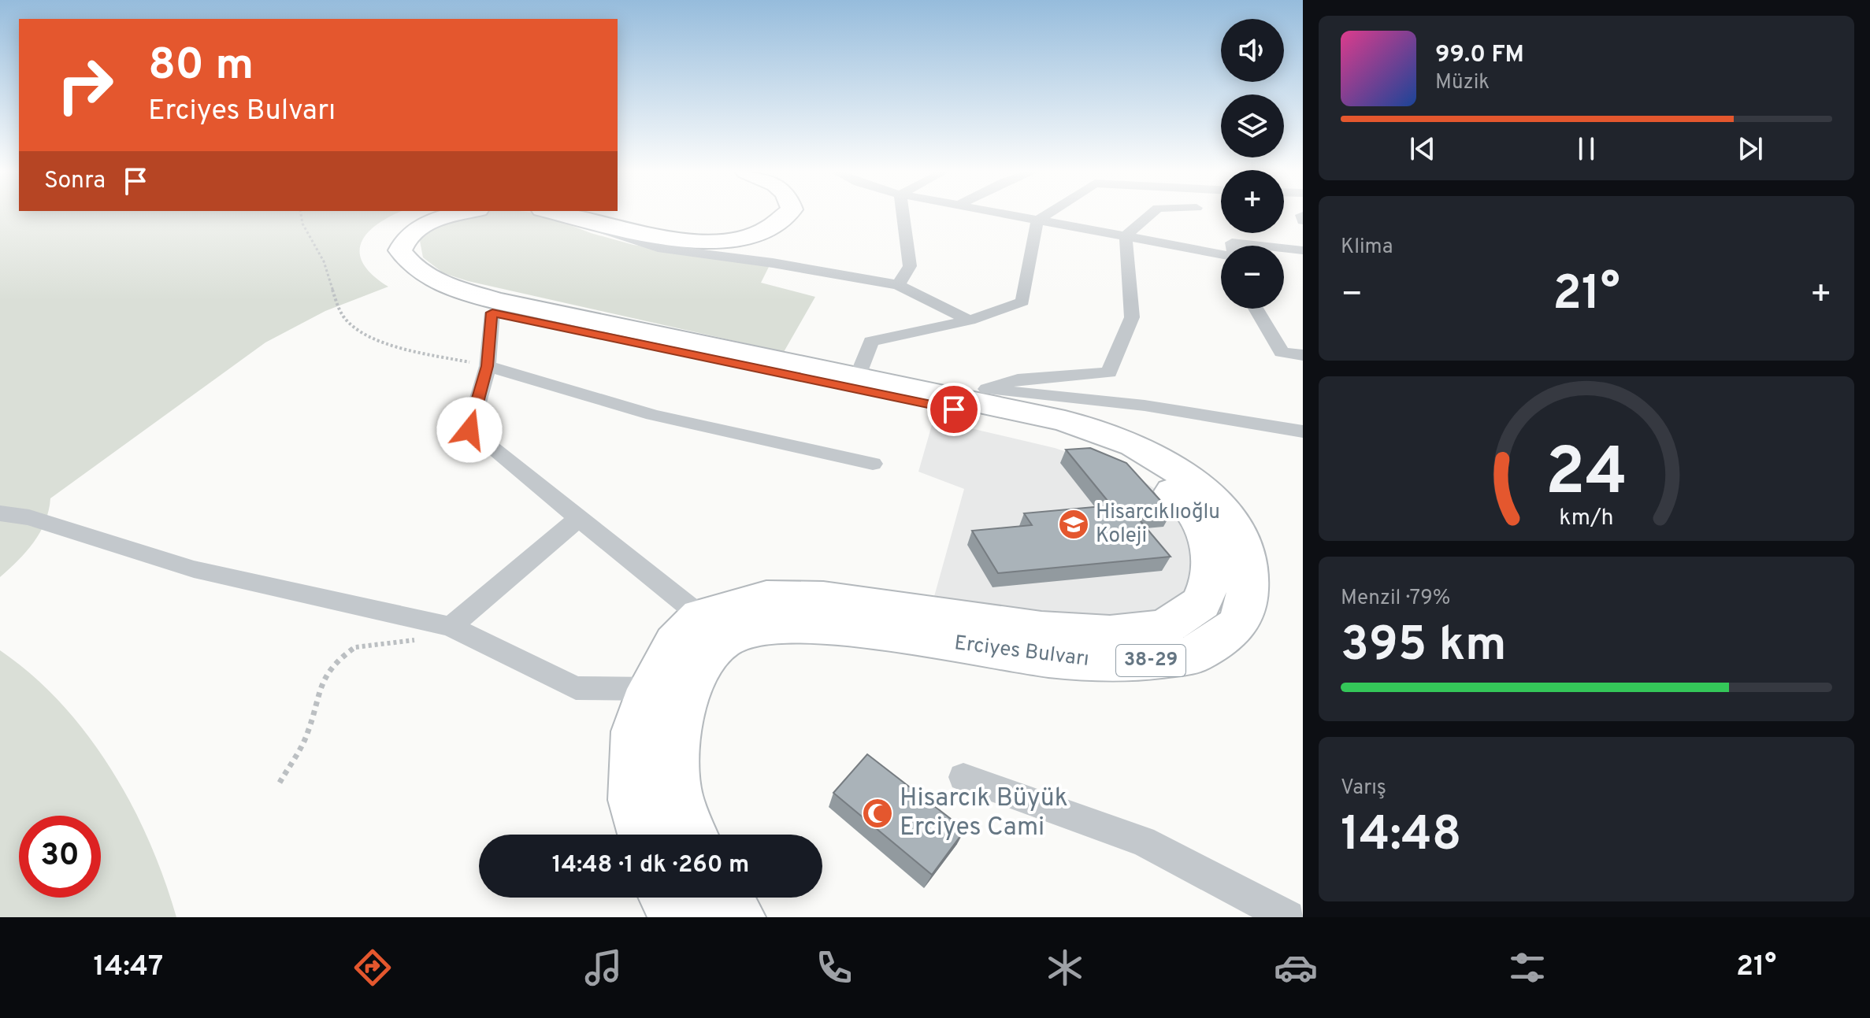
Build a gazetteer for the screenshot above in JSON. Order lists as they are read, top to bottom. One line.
{"streets":{"highway":["Erciyes Bulvarı","38-29"]},"places":{"school or university":["Hisarcıklıoğlu Koleji"],"mosque":["Hisarcık Büyük Erciyes Cami"]},"page":{"map_buttons":["+","−"],"turn":["80 m","Erciyes Bulvarı"],"song":["99.0 FM","Müzik"],"then":"Sonra","tile":["Klima",["Menzil · 79%","395 km"],["Varış","14:48"]],"heat":["−","21°","+"],"limit":"30","trip":"14:48 · 1 dk · 260 m","tabs":["14:47","21°"],"gauge":["24","km/h"]}}
